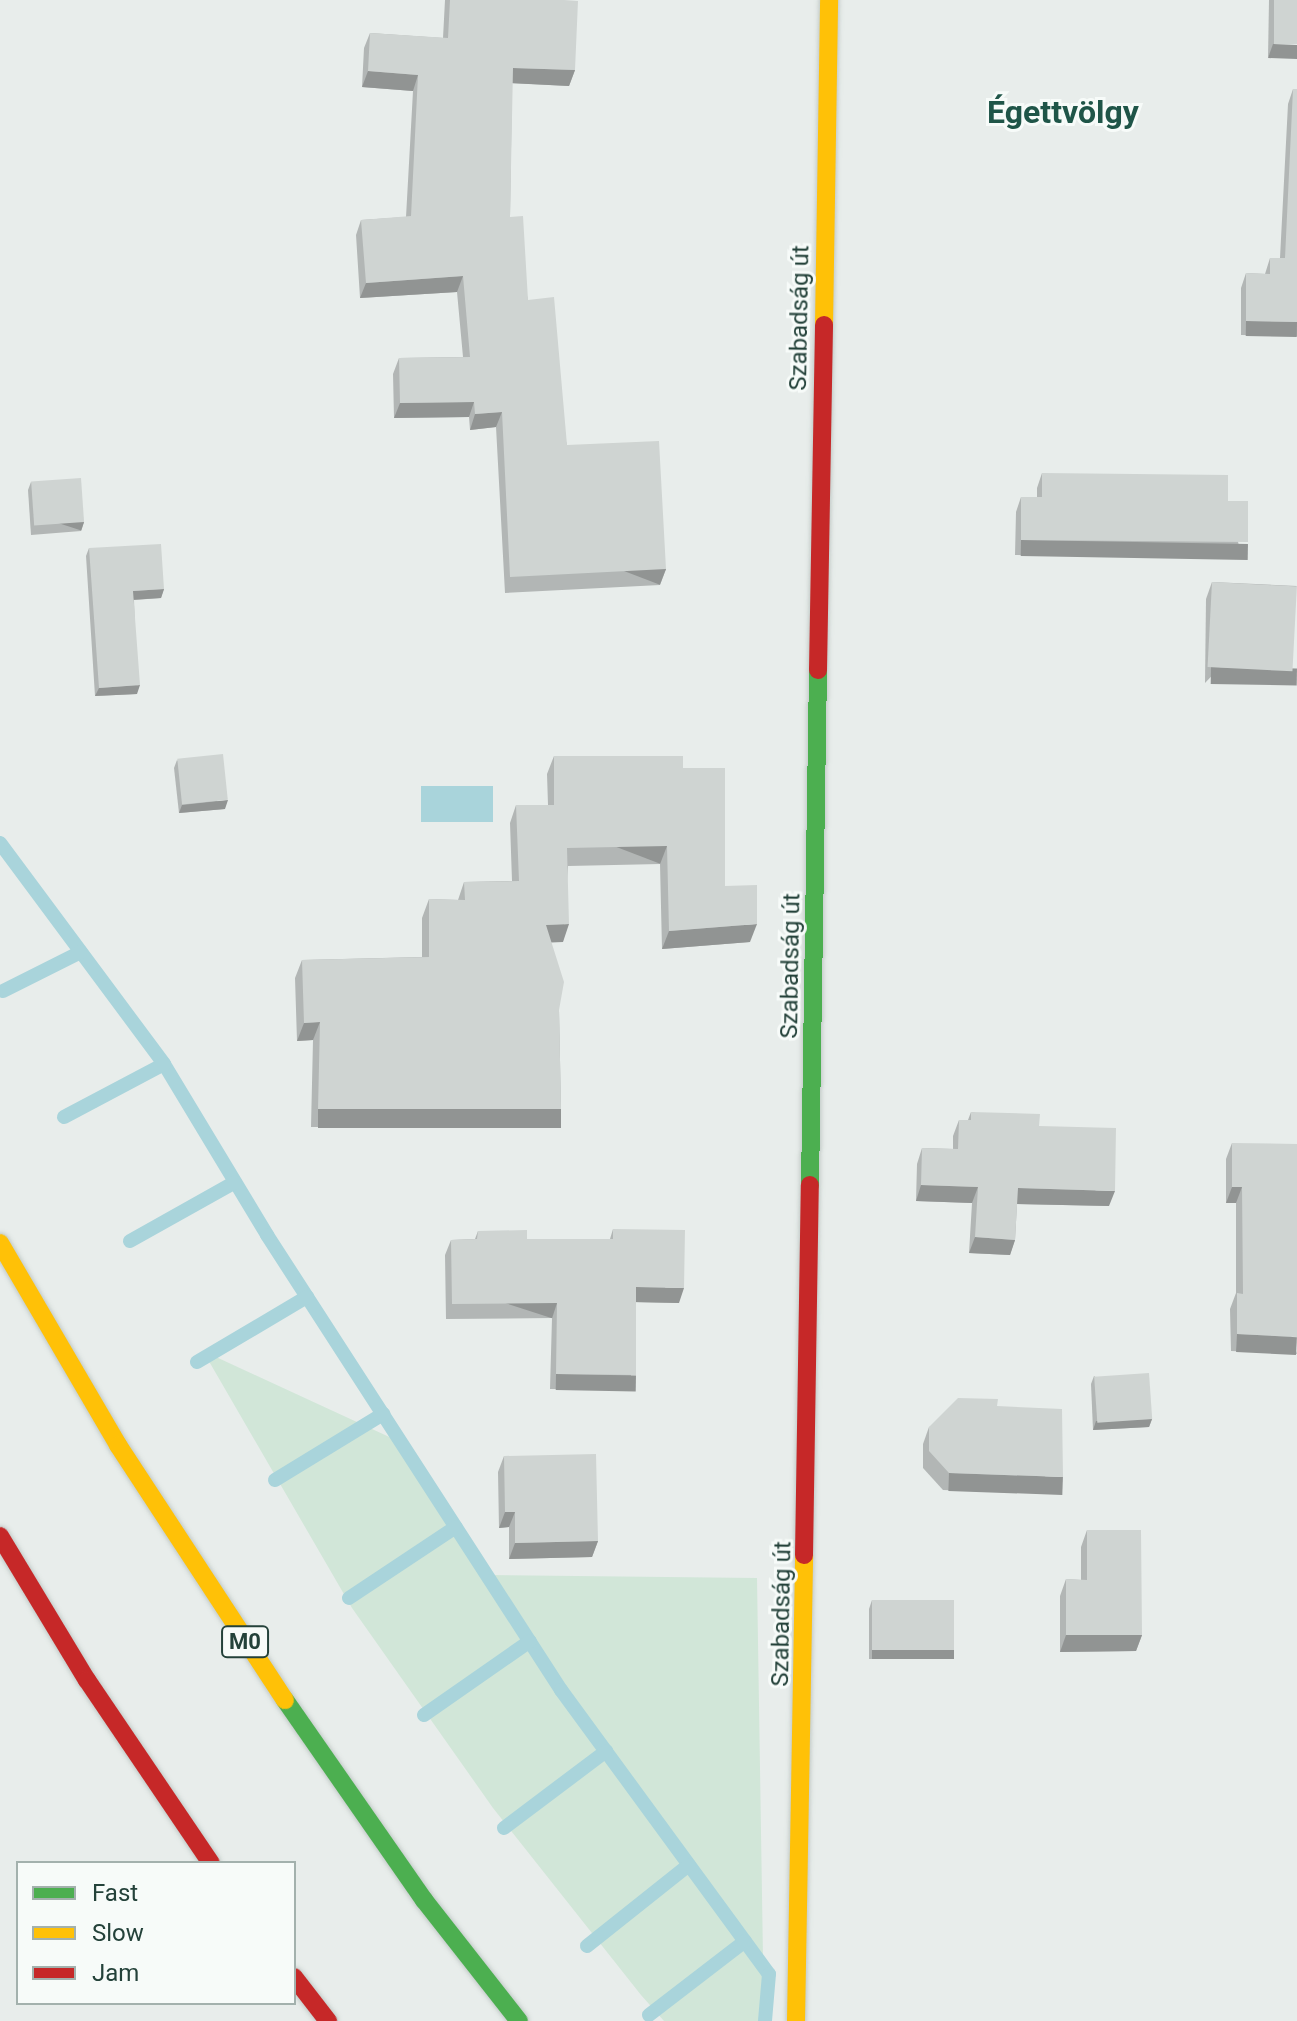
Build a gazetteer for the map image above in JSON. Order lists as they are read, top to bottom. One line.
{"streets":{"main road":["Szabadság út","M0"]},"districts":["Égettvölgy"],"legend":["Fast","Slow","Jam"]}
